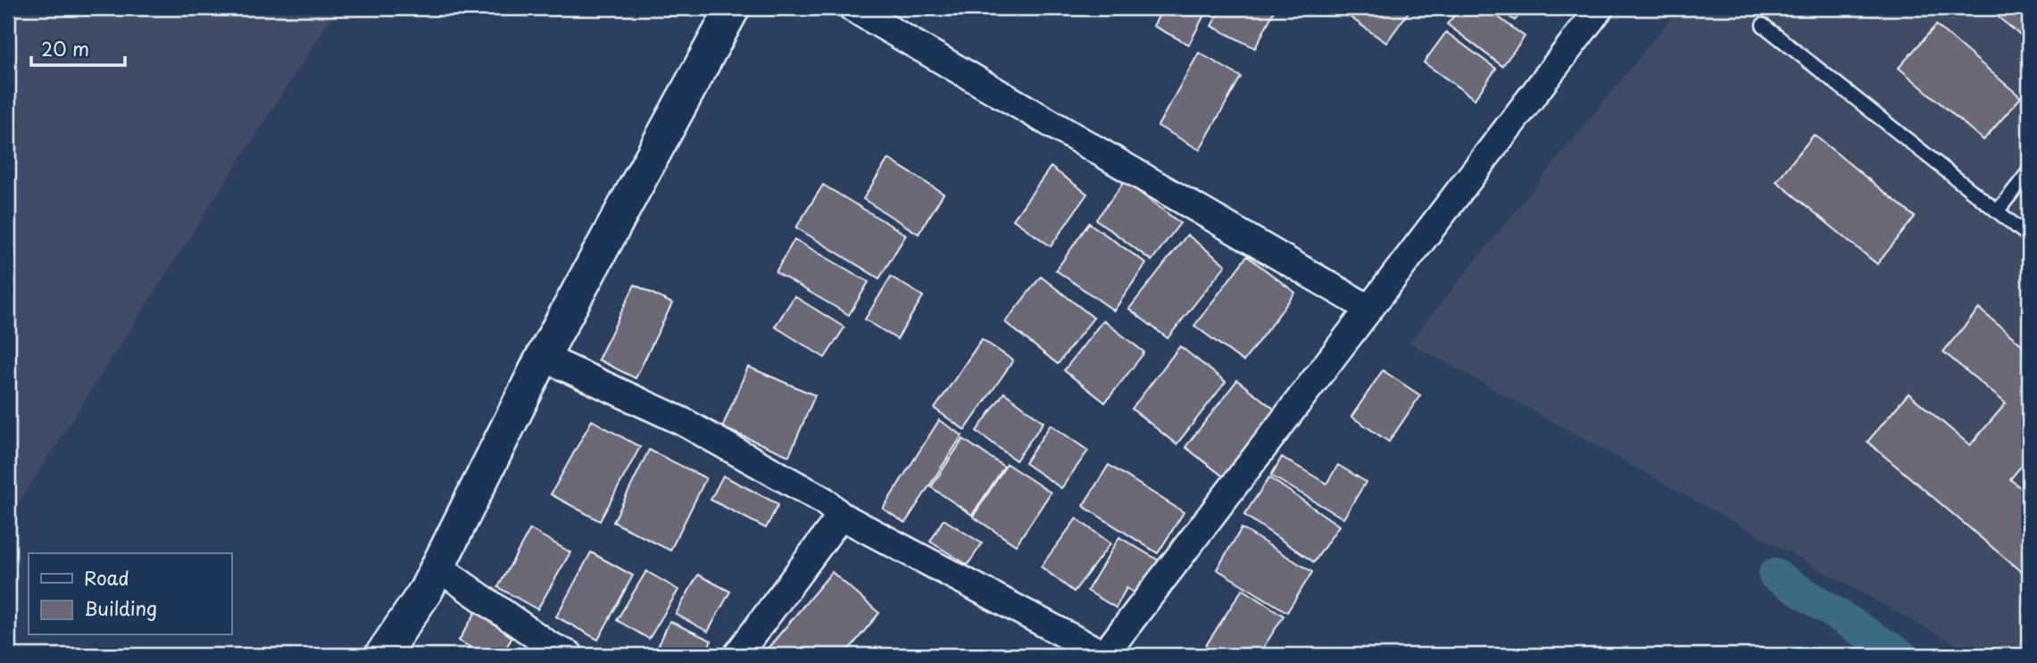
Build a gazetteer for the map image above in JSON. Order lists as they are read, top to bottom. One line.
{"legend":["Road","Building"],"scale_bar":"20 m"}
